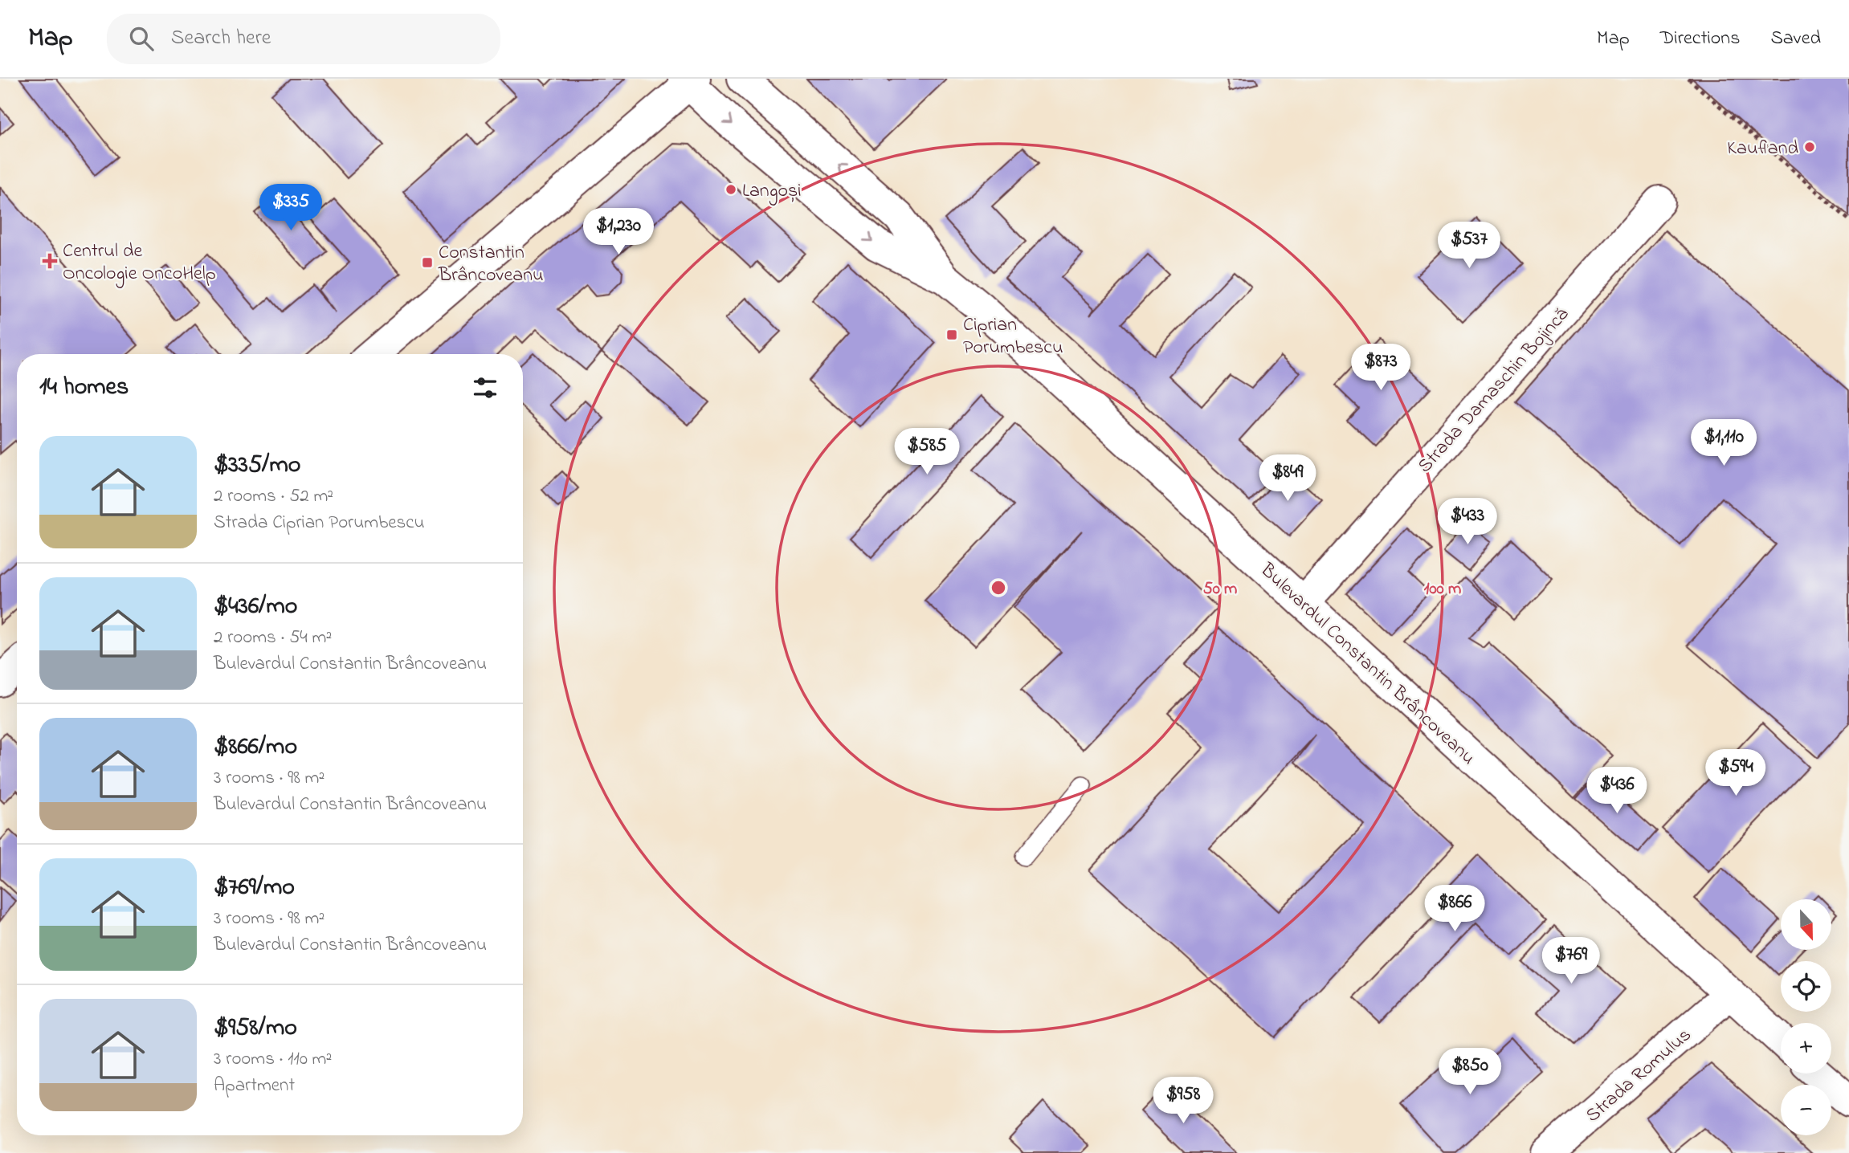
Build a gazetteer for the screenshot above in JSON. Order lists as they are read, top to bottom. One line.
{"streets":{"main road":["Strada Damaschin Bojincă","Bulevardul Constantin Brâncoveanu","Strada Romulus"]},"crossings":[["Strada Damaschin Bojincă","Bulevardul Constantin Brâncoveanu"],["Bulevardul Constantin Brâncoveanu","Strada Romulus"]],"places":{"other":["Kaufland","Langoși"],"health":["Centrul de Oncologie OncoHelp"],"transit":["Constantin Brâncoveanu","Ciprian Porumbescu"]},"north":"bottom","page":{"header":"Map","search":"Search here","nav":["Map","Directions","Saved"],"price":["$335","$1,230","$537","$873","$1,110","$585","$849","$433","$594","$436","$866","$769","$850","$958"],"heading":"14 homes","list":[{"name":"$335/mo","note":"2 rooms · 52 m² · Strada Ciprian Porumbescu"},{"name":"$436/mo","note":"2 rooms · 54 m² · Bulevardul Constantin Brâncoveanu"},{"name":"$866/mo","note":"3 rooms · 98 m² · Bulevardul Constantin Brâncoveanu"},{"name":"$769/mo","note":"3 rooms · 98 m² · Bulevardul Constantin Brâncoveanu"},{"name":"$958/mo","note":"3 rooms · 110 m² · Apartment"}],"map_buttons":["+","−"]},"rings":["50 m","100 m"]}
